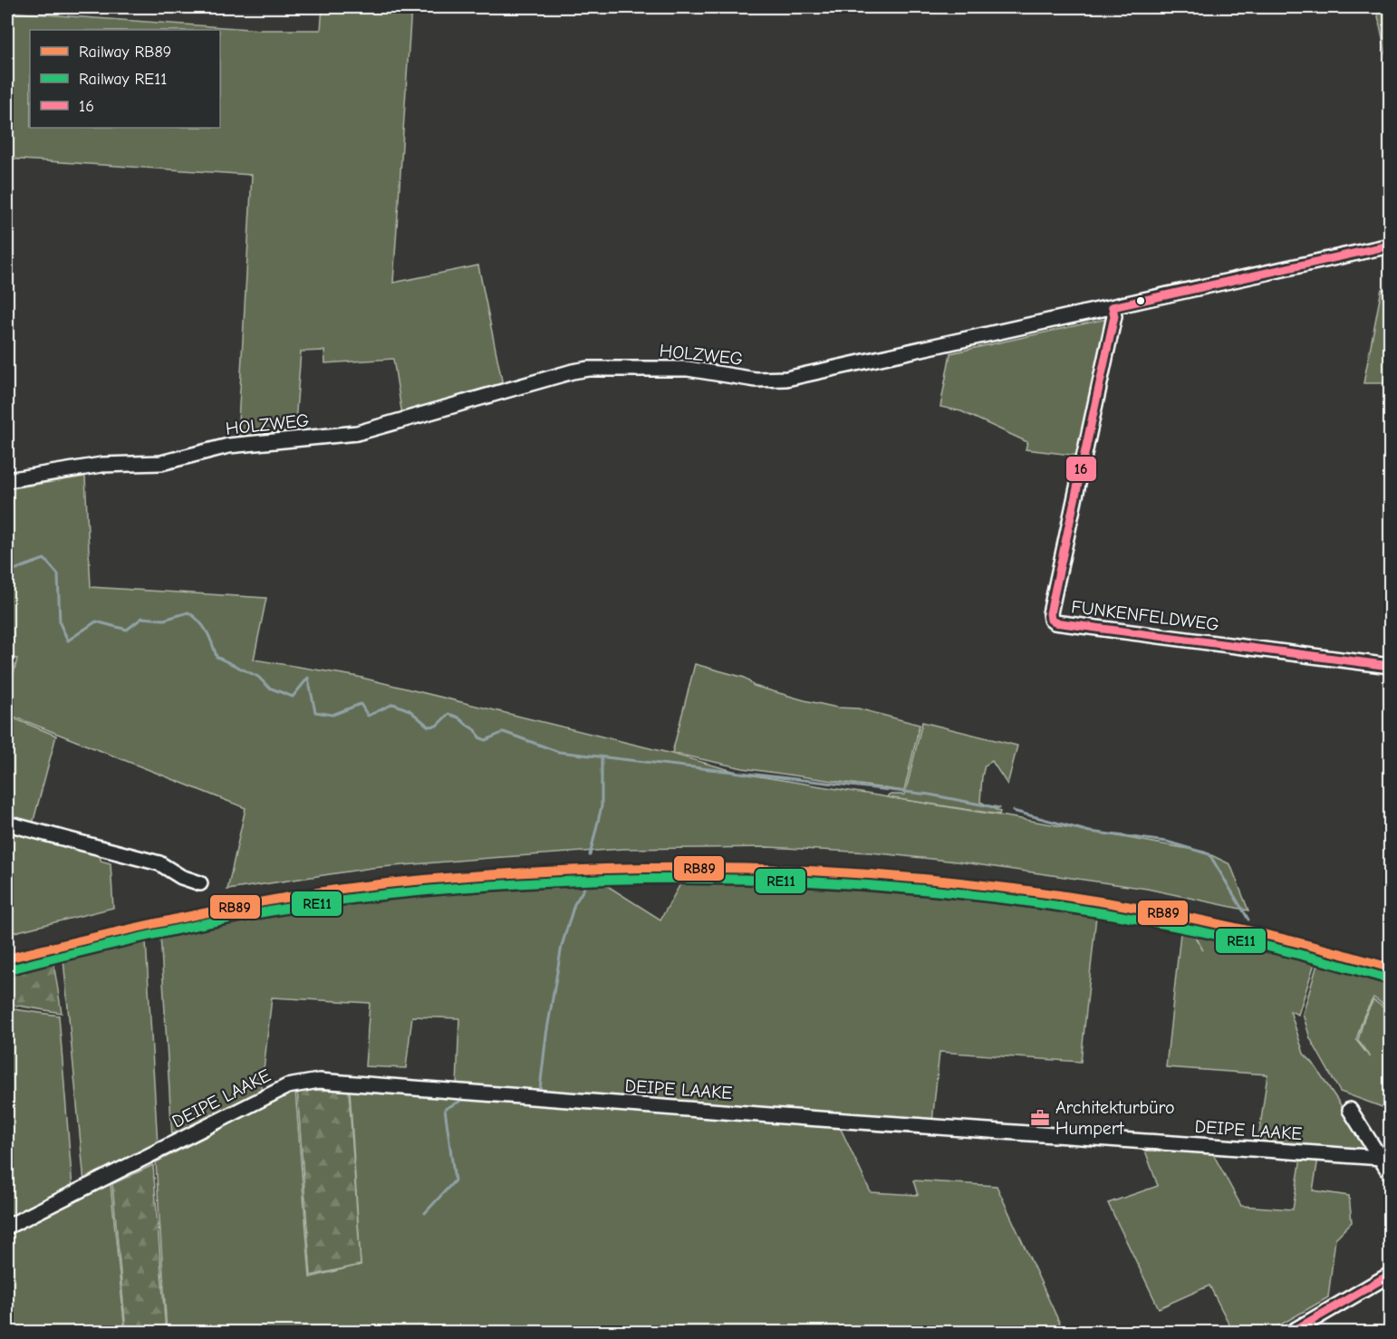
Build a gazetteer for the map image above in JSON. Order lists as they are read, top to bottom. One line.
{"streets":{"street":["HOLZWEG","FUNKENFELDWEG","DEIPE LAAKE"]},"crossings":[["HOLZWEG","FUNKENFELDWEG"]],"places":{"office":["Architekturbüro Humpert"]},"lines":["transit line 16","rail line RB89","rail line RE11"],"legend":["Railway RB89","Railway RE11","16"]}
